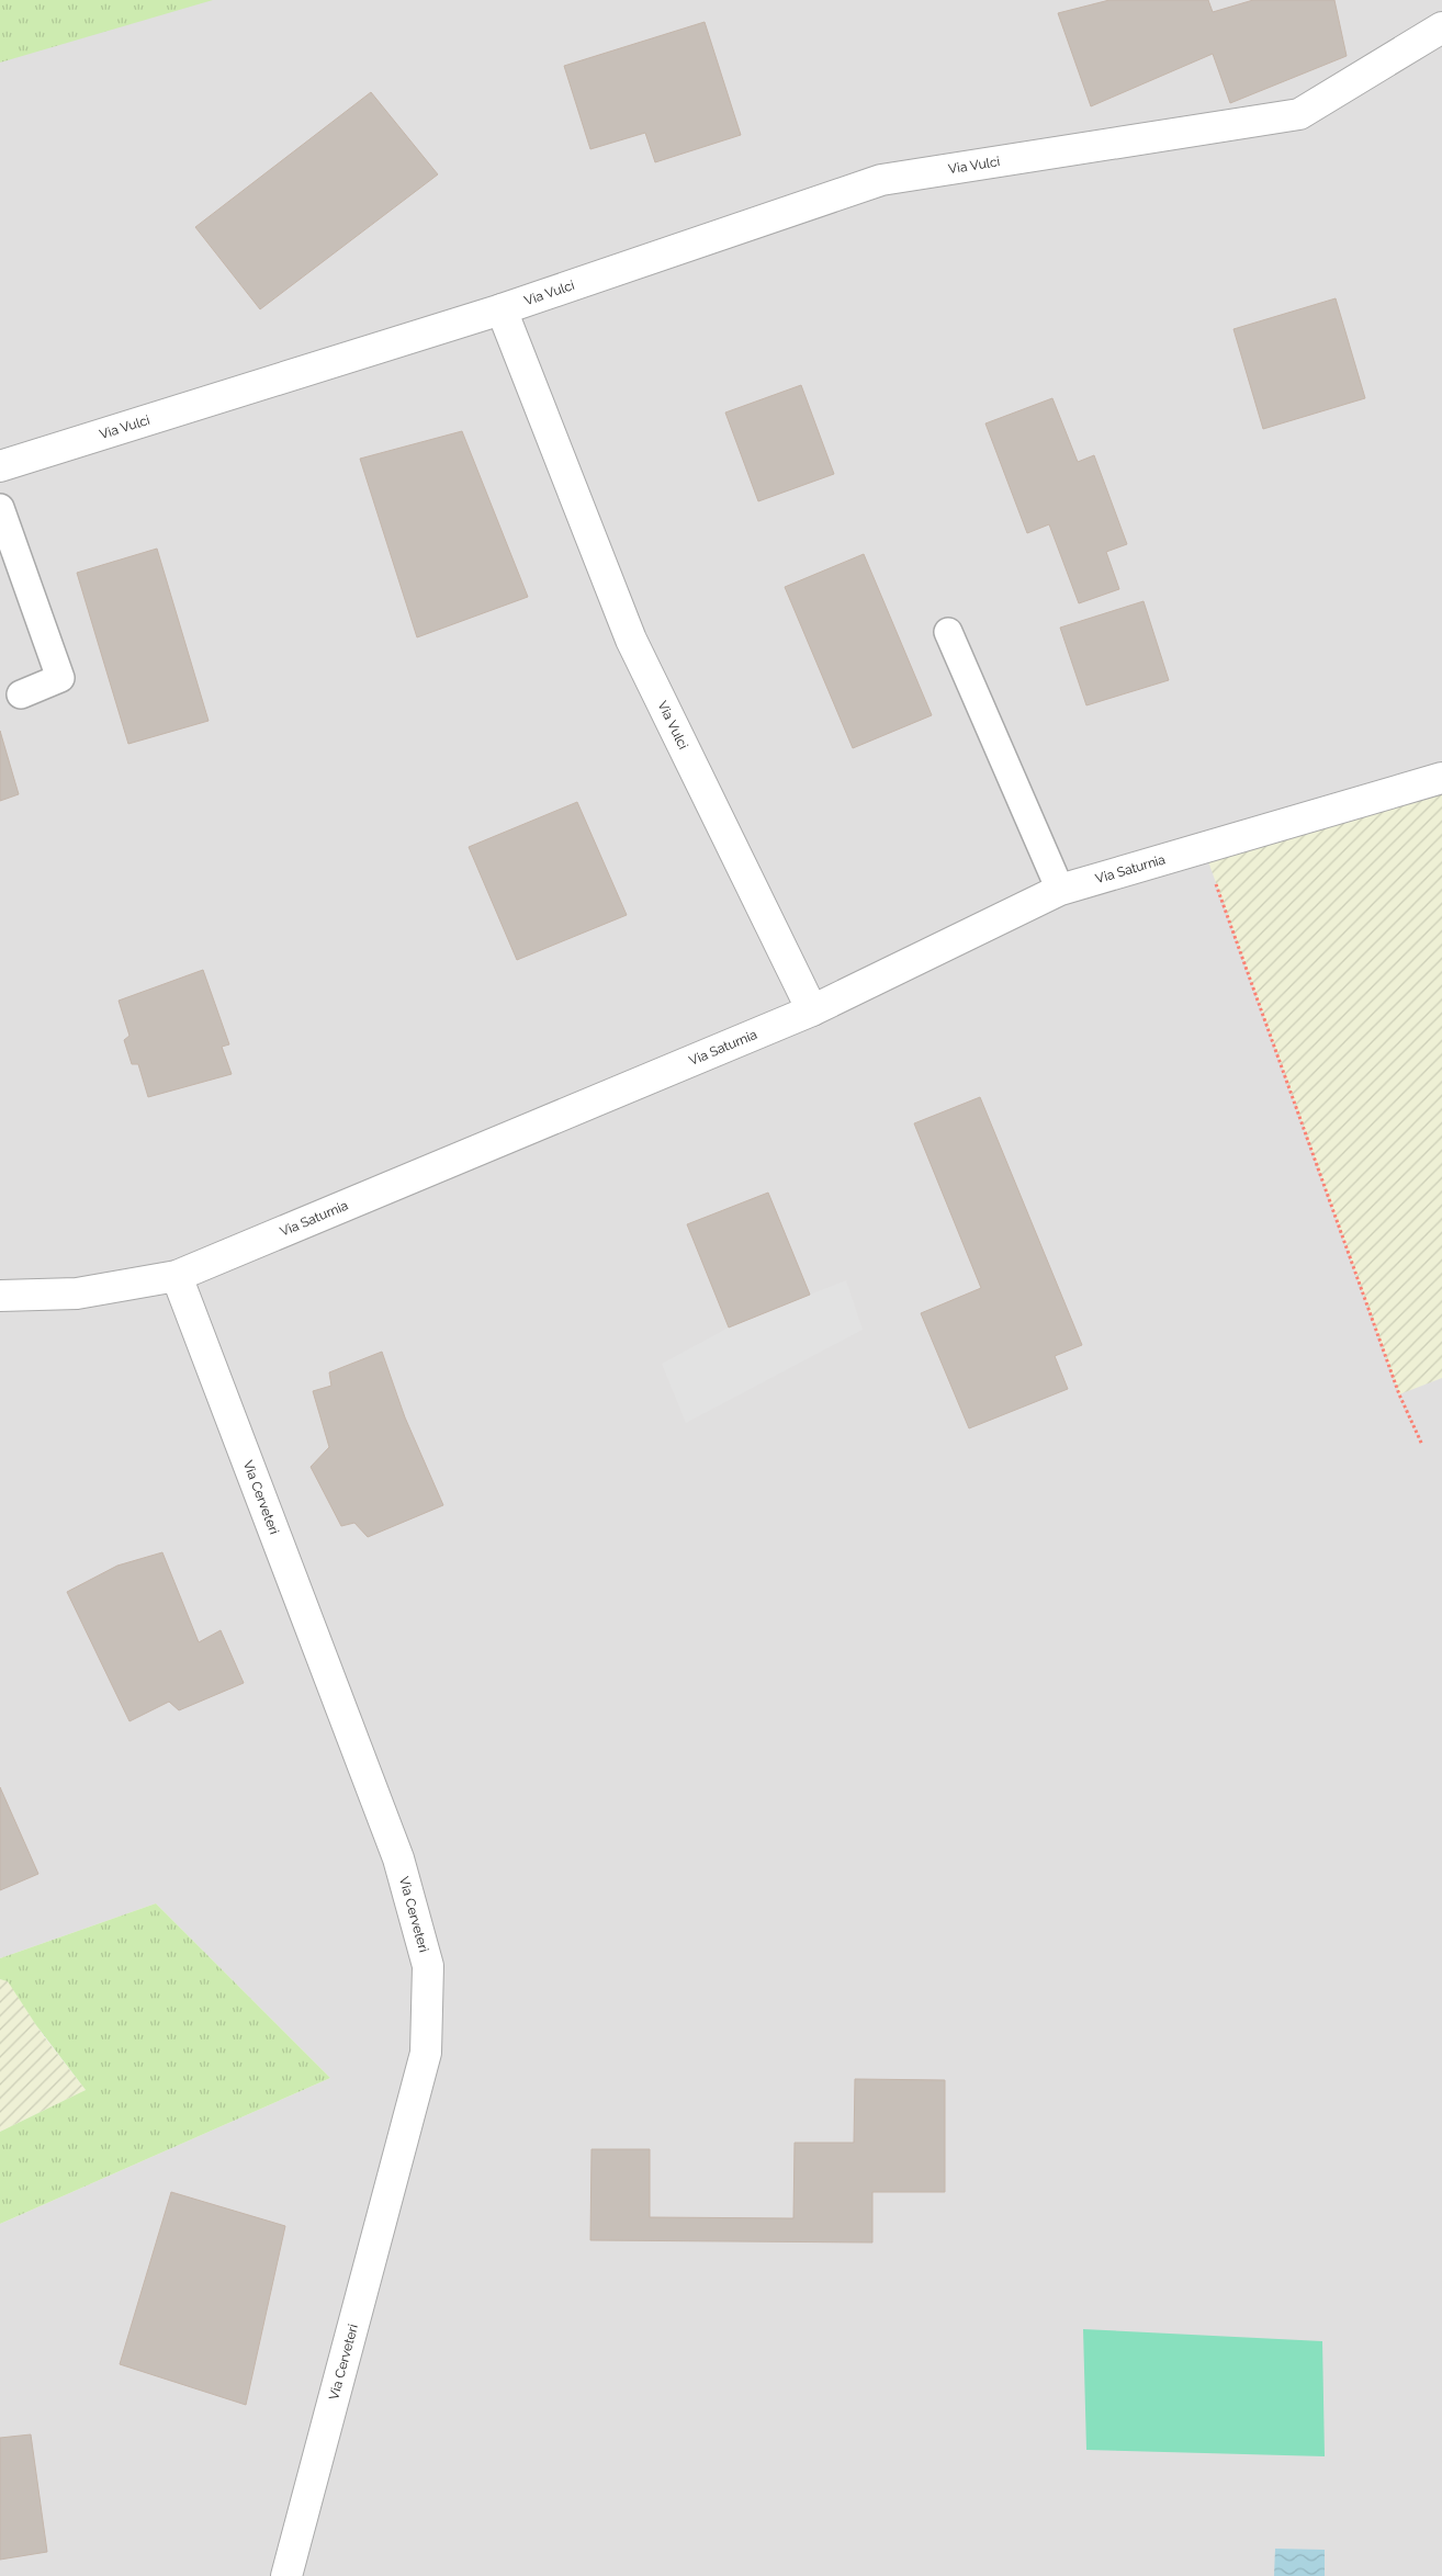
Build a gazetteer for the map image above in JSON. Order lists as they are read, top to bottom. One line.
{"streets":{"street":["Via Vulci","Via Saturnia","Via Cerveteri"]},"crossings":[["Via Vulci","Via Saturnia"],["Via Saturnia","Via Cerveteri"]]}
